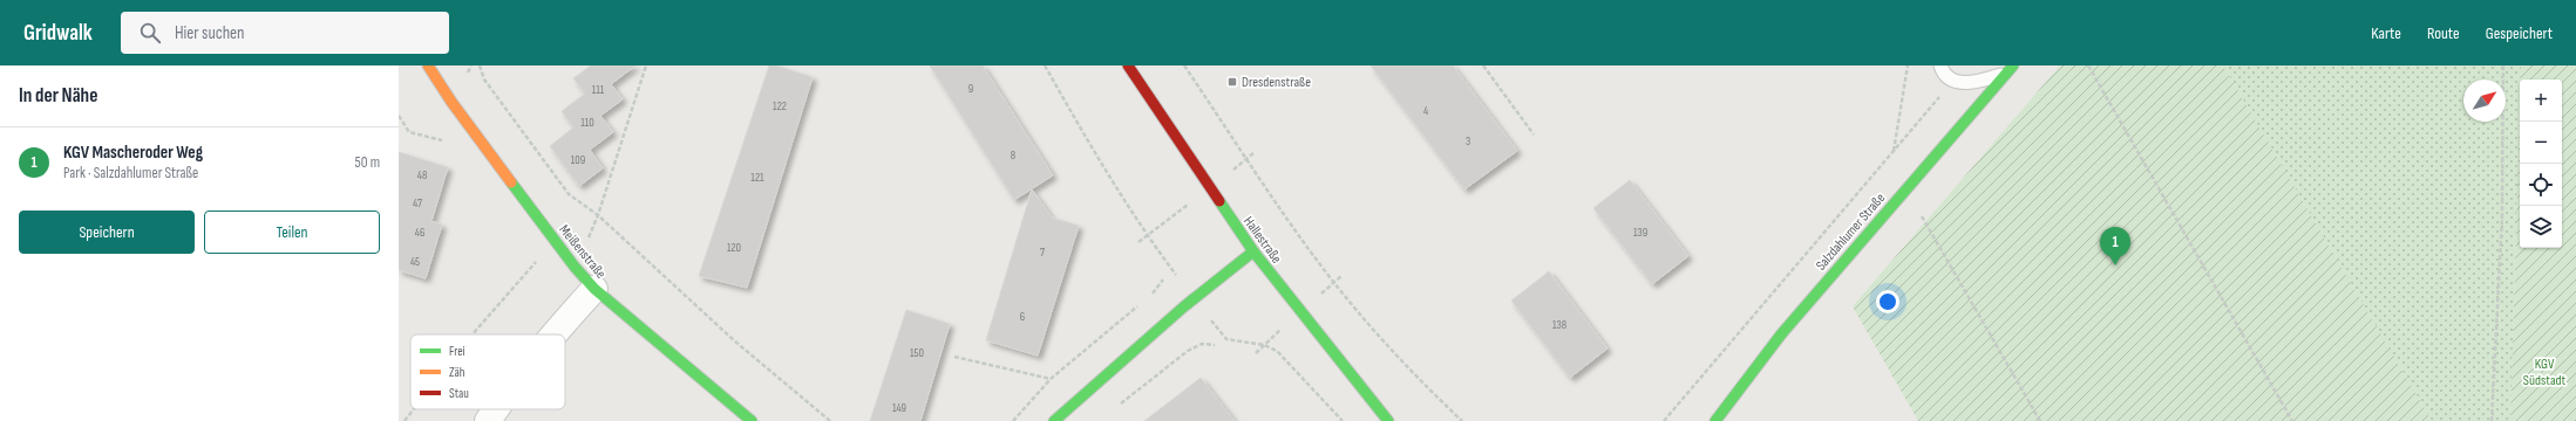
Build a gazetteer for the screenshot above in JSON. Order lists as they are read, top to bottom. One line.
{"streets":{"street":["Salzdahlumer Straße","Hallestraße","Meißenstraße"]},"parks":["KGV Südstadt"],"places":{"transit":["Dresdenstraße"]},"house_numbers":["9","111","122","4","110","3","8","109","48","121","47","46","139","120","7","45","6","138","150","149"],"legend":["Frei","Zäh","Stau"],"north":"top right","page":{"header":"Gridwalk","search":"Hier suchen","nav":["Karte","Route","Gespeichert"],"heading":"In der Nähe","map_buttons":["+","−"],"list":[{"mark":"1","name":"KGV Mascheroder Weg","note":"Park · Salzdahlumer Straße","value":"50 m"}],"buttons":["Speichern","Teilen"],"pins":"1"}}
